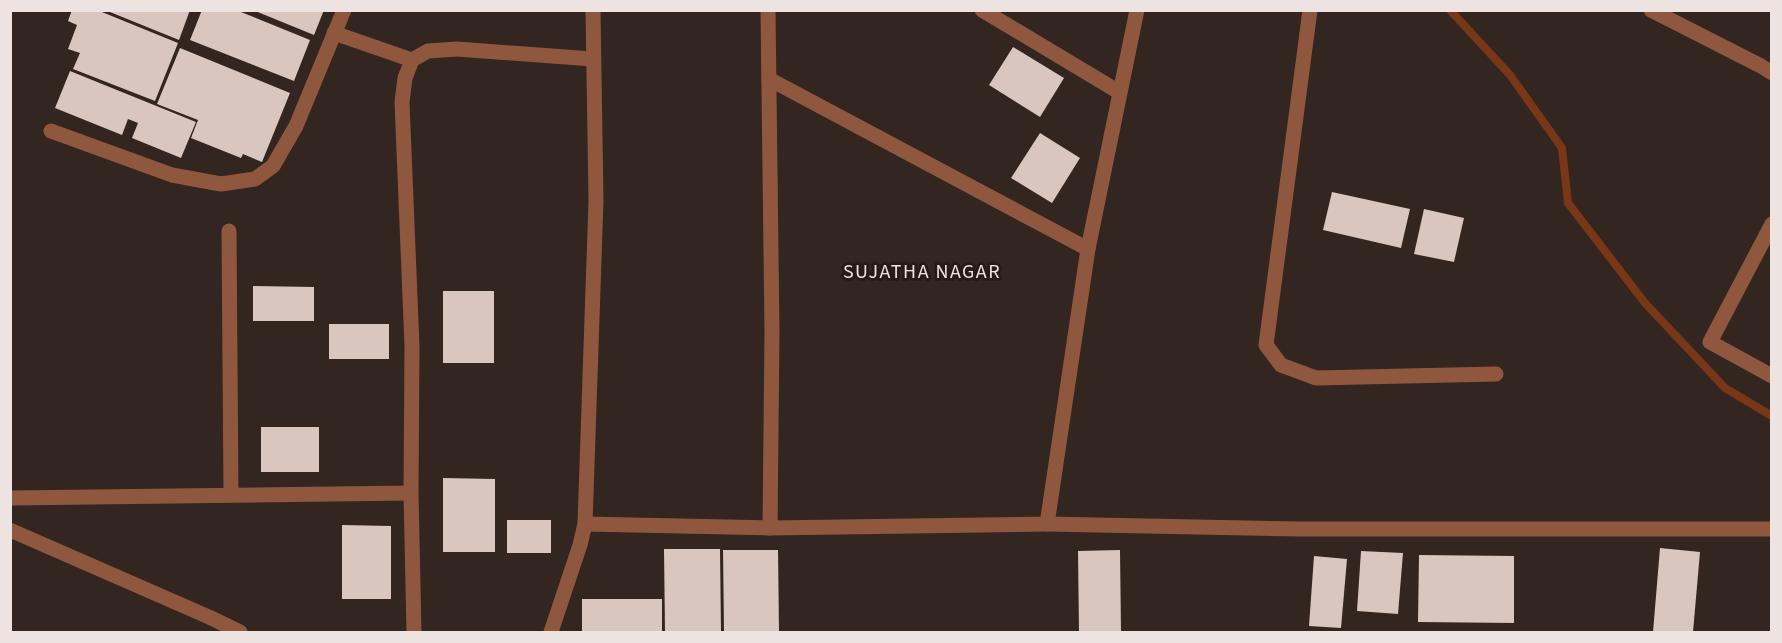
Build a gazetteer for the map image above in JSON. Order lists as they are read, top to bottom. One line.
{"districts":["SUJATHA NAGAR"]}
